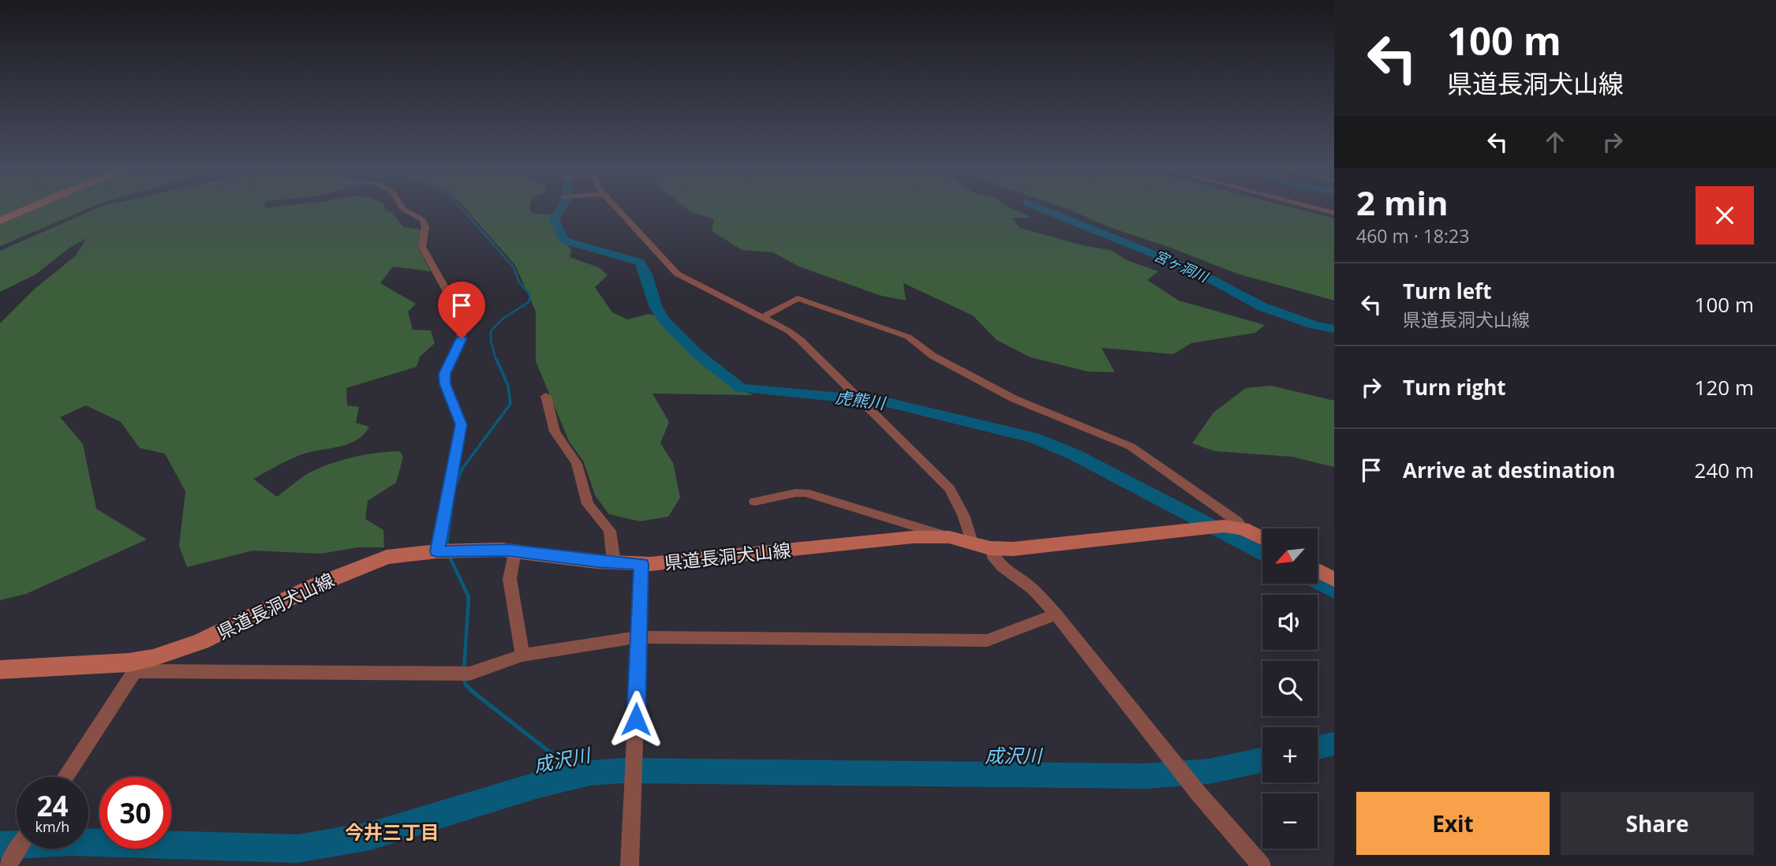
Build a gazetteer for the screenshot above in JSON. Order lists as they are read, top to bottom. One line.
{"streets":{"main road":["県道長洞犬山線"]},"districts":["今井三丁目"],"water":["宮ヶ洞川","虎熊川","成沢川"],"north":"bottom left","page":{"turn":["100 m","県道長洞犬山線"],"heading":["2 min","460 m · 18:23"],"list":[{"name":"Turn left","note":"県道長洞犬山線","value":"100 m"},{"name":"Turn right","value":"120 m"},{"name":"Arrive at destination","value":"240 m"}],"map_buttons":["+","−"],"speed":"24 km/h","limit":"30","buttons":["Exit","Share"]}}
